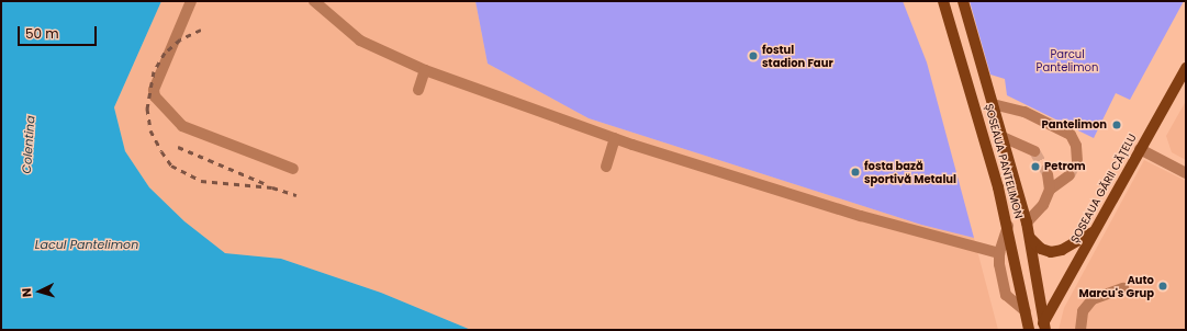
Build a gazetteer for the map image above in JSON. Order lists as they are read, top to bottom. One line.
{"streets":{"main road":["ȘOSEAUA PANTELIMON","ȘOSEAUA GĂRII CĂȚELU"]},"crossings":[["ȘOSEAUA PANTELIMON","ȘOSEAUA GĂRII CĂȚELU"]],"water":["Colentina","Lacul Pantelimon"],"parks":["Parcul Pantelimon"],"places":["fostul stadion Faur","Pantelimon","Petrom","fosta bază sportivă Metalul","Auto Marcu's Grup"],"scale_bar":"50 m","north":"left"}
